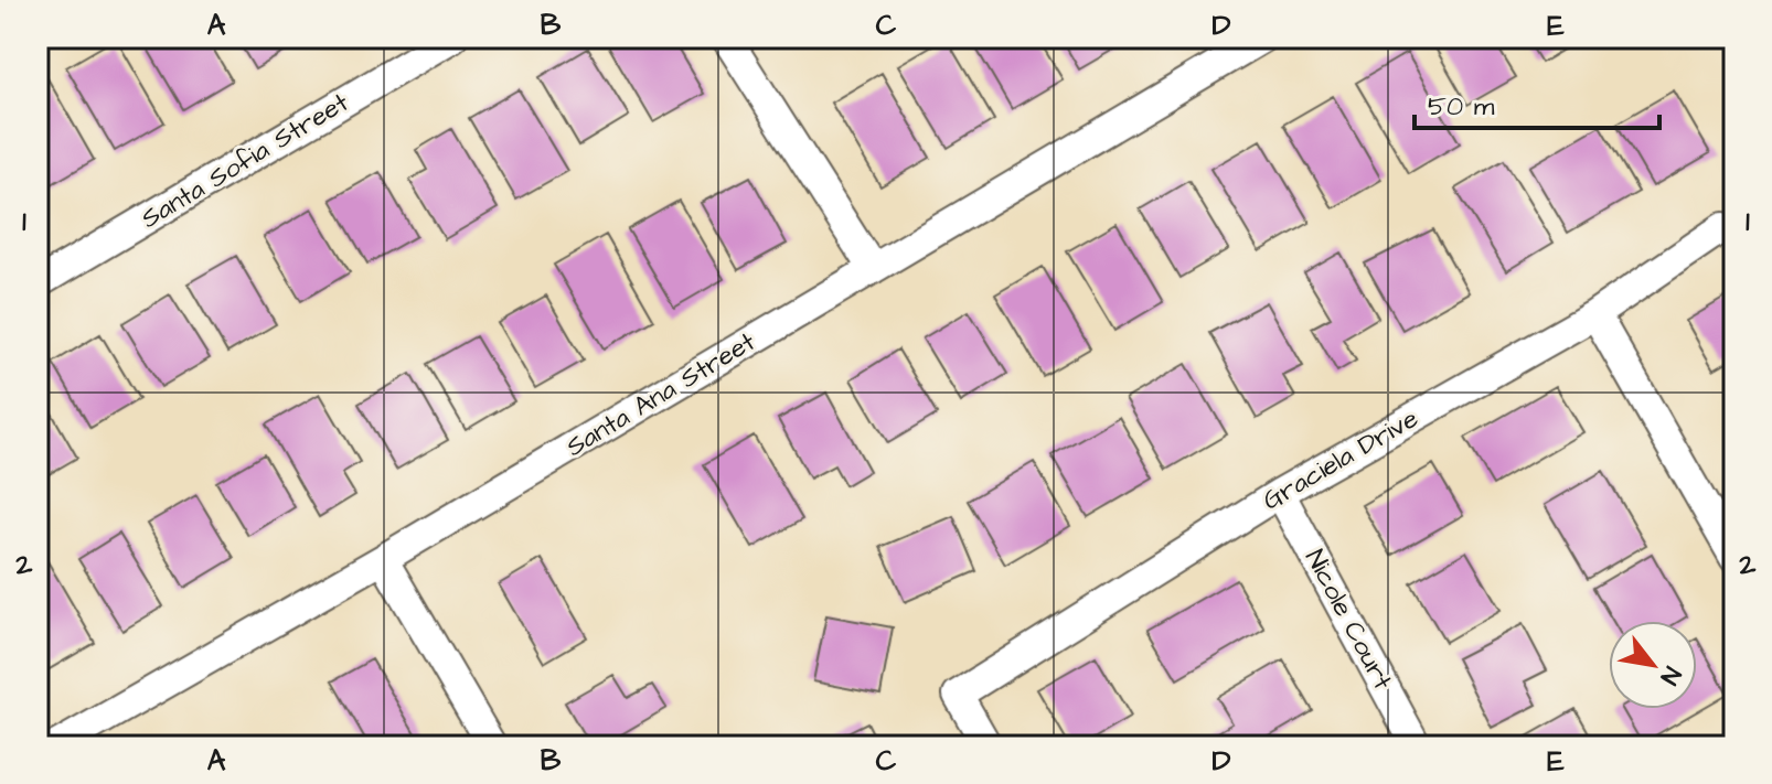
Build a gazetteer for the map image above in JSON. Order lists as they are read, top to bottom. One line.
{"streets":{"street":["Santa Sofia Street","Santa Ana Street","Graciela Drive","Nicole Court"]},"crossings":[["Graciela Drive","Nicole Court"]],"scale_bar":"50 m","north":"bottom right","grid":{"columns":["A","B","C","D","E"],"rows":["1","2"]}}
